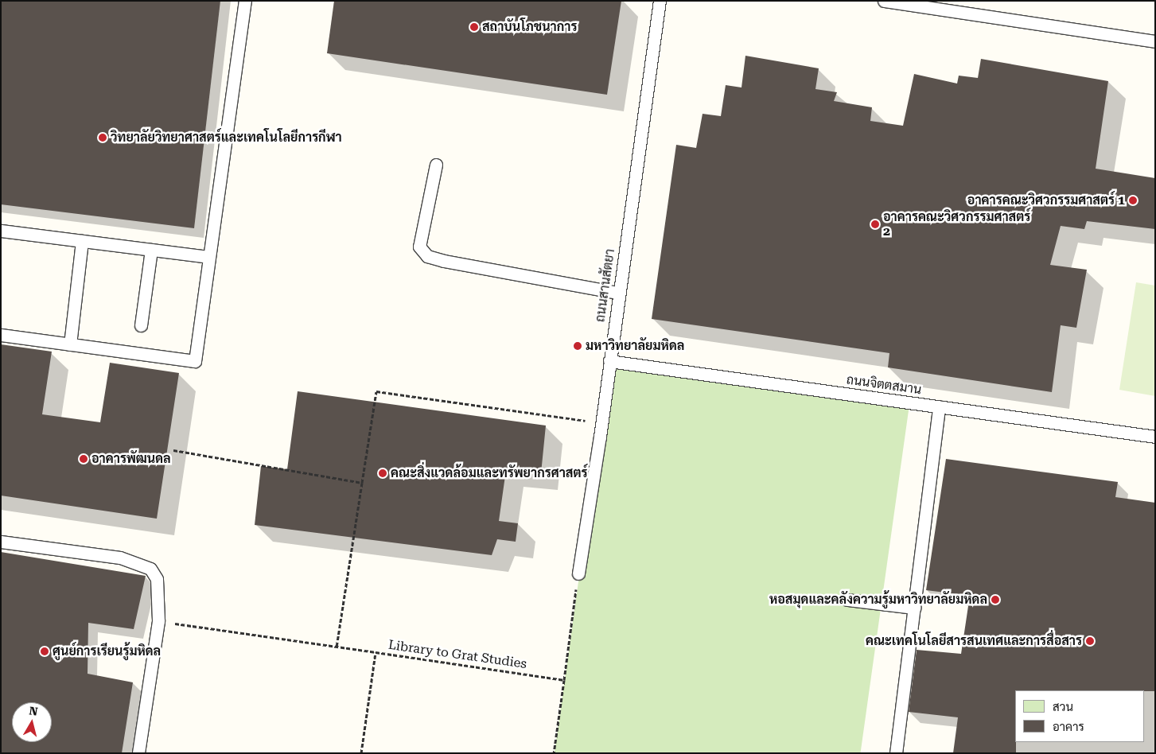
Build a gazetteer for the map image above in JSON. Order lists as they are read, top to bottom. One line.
{"streets":{"lane":["ถนนสานสัตยา","ถนนจิตตสมาน"],"path":["Library to Grat Studies"]},"crossings":[["ถนนสานสัตยา","ถนนจิตตสมาน"]],"places":["สถาบันโภชนาการ","วิทยาลัยวิทยาศาสตร์และเทคโนโลยีการกีฬา","อาคารคณะวิศวกรรมศาสตร์ 1","อาคารคณะวิศวกรรมศาสตร์ 2","มหาวิทยาลัยมหิดล","อาคารพัฒนดล","คณะสิ่งแวดล้อมและทรัพยากรศาสตร์","หอสมุดและคลังความรู้มหาวิทยาลัยมหิดล","คณะเทคโนโลยีสารสนเทศและการสื่อสาร","ศูนย์การเรียนรู้มหิดล"],"legend":["สวน","อาคาร"],"north":"top"}
